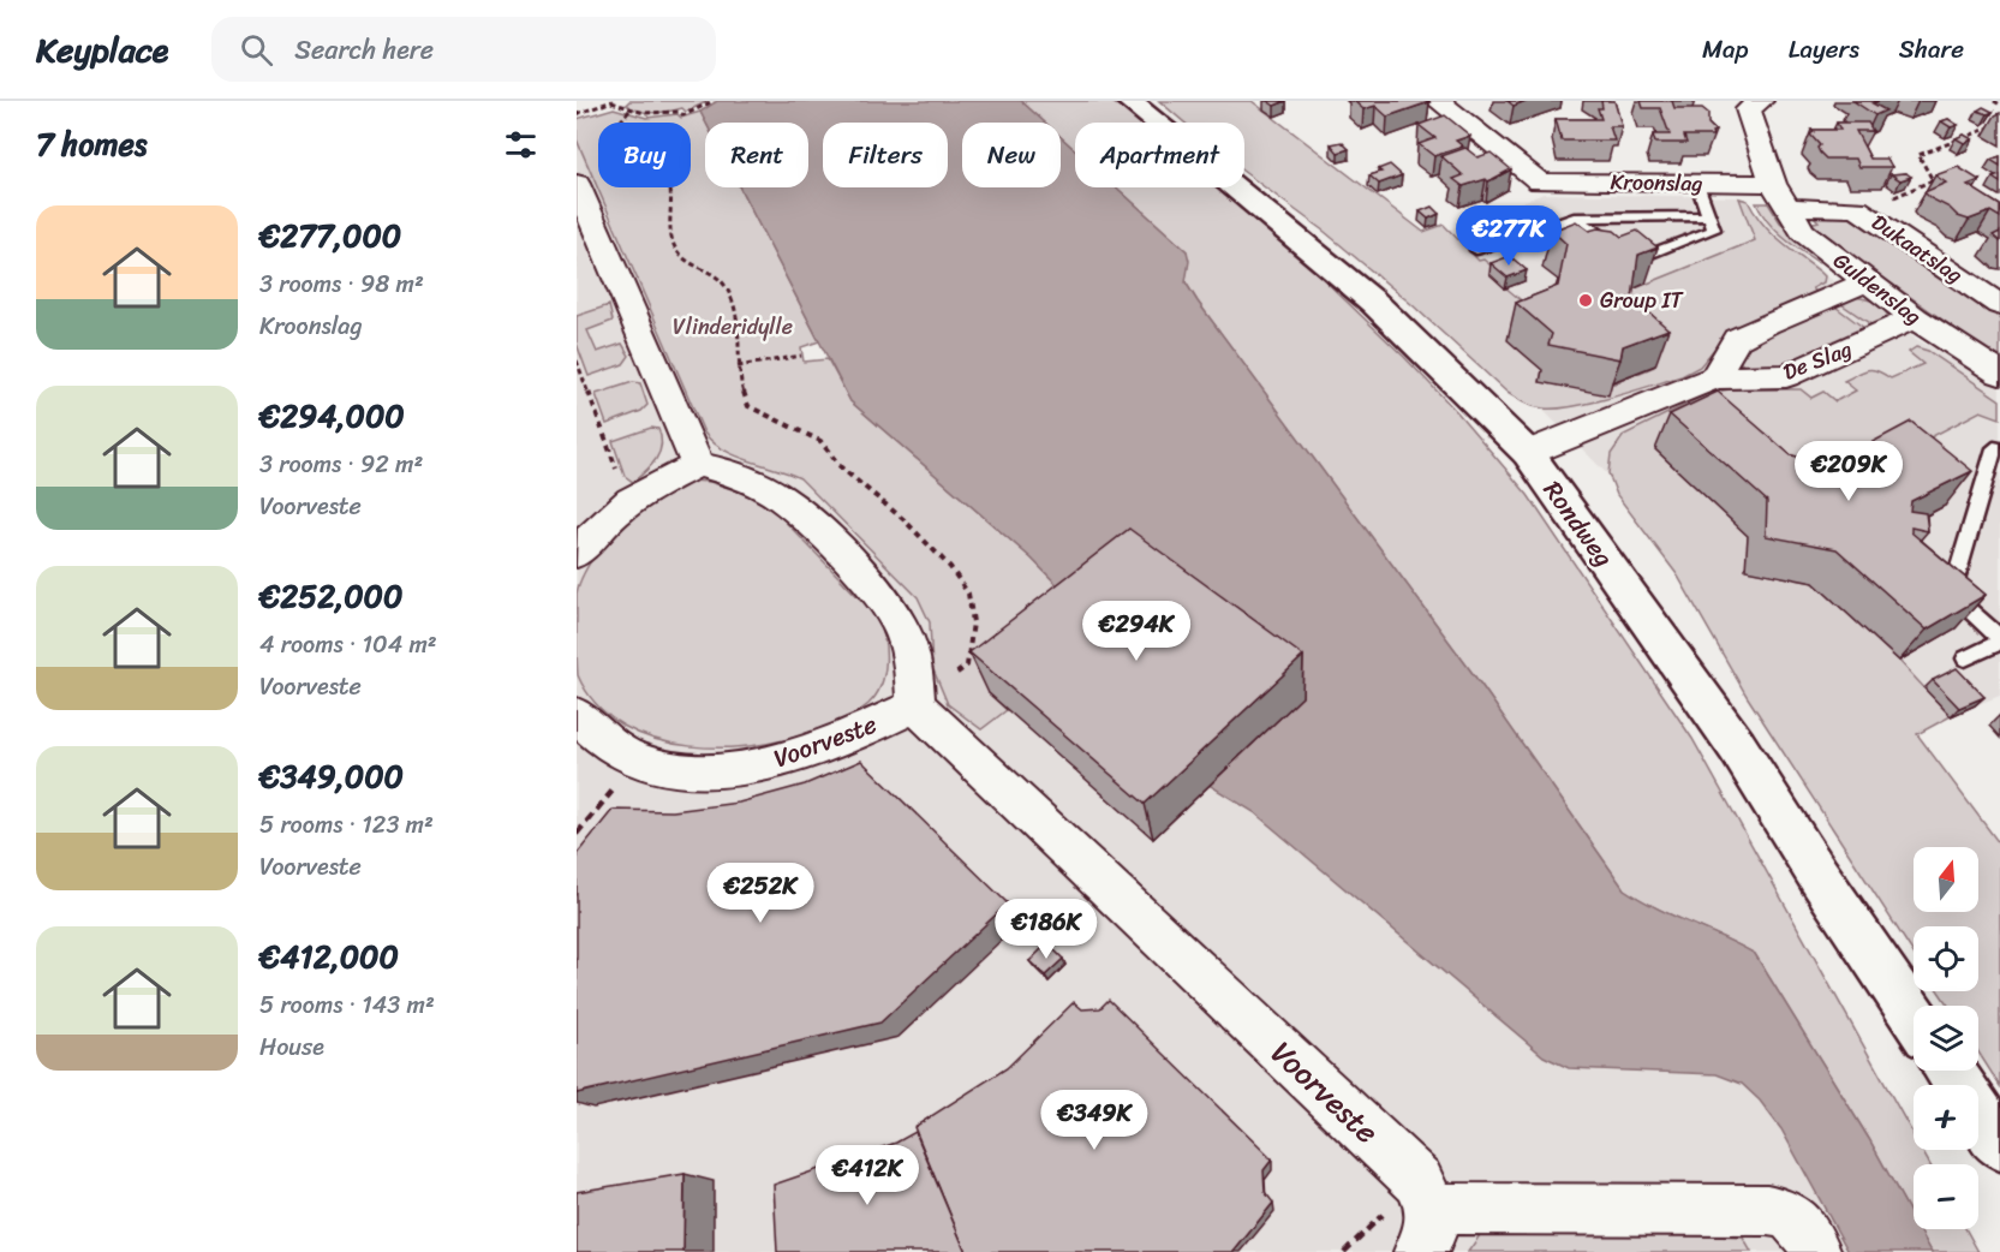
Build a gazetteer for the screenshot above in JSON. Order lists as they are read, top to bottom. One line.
{"streets":{"main road":["Rondweg"],"street":["Kroonslag","Dukaatslag","Guldenslag","De Slag","Voorveste"]},"crossings":[["Kroonslag","Dukaatslag"],["Kroonslag","Guldenslag"],["Dukaatslag","Guldenslag"],["Guldenslag","De Slag"],["De Slag","Rondweg"]],"parks":["Vlinderidylle"],"places":["Group IT"],"north":"top","page":{"header":"Keyplace","search":"Search here","nav":["Map","Layers","Share"],"heading":"7 homes","chip":["Buy","Rent","Filters","New","Apartment"],"list":[{"name":"€277,000","note":"3 rooms · 98 m² · Kroonslag"},{"name":"€294,000","note":"3 rooms · 92 m² · Voorveste"},{"name":"€252,000","note":"4 rooms · 104 m² · Voorveste"},{"name":"€349,000","note":"5 rooms · 123 m² · Voorveste"},{"name":"€412,000","note":"5 rooms · 143 m² · House"}],"price":["€277K","€209K","€294K","€252K","€186K","€349K","€412K"],"map_buttons":["+","−"]}}
